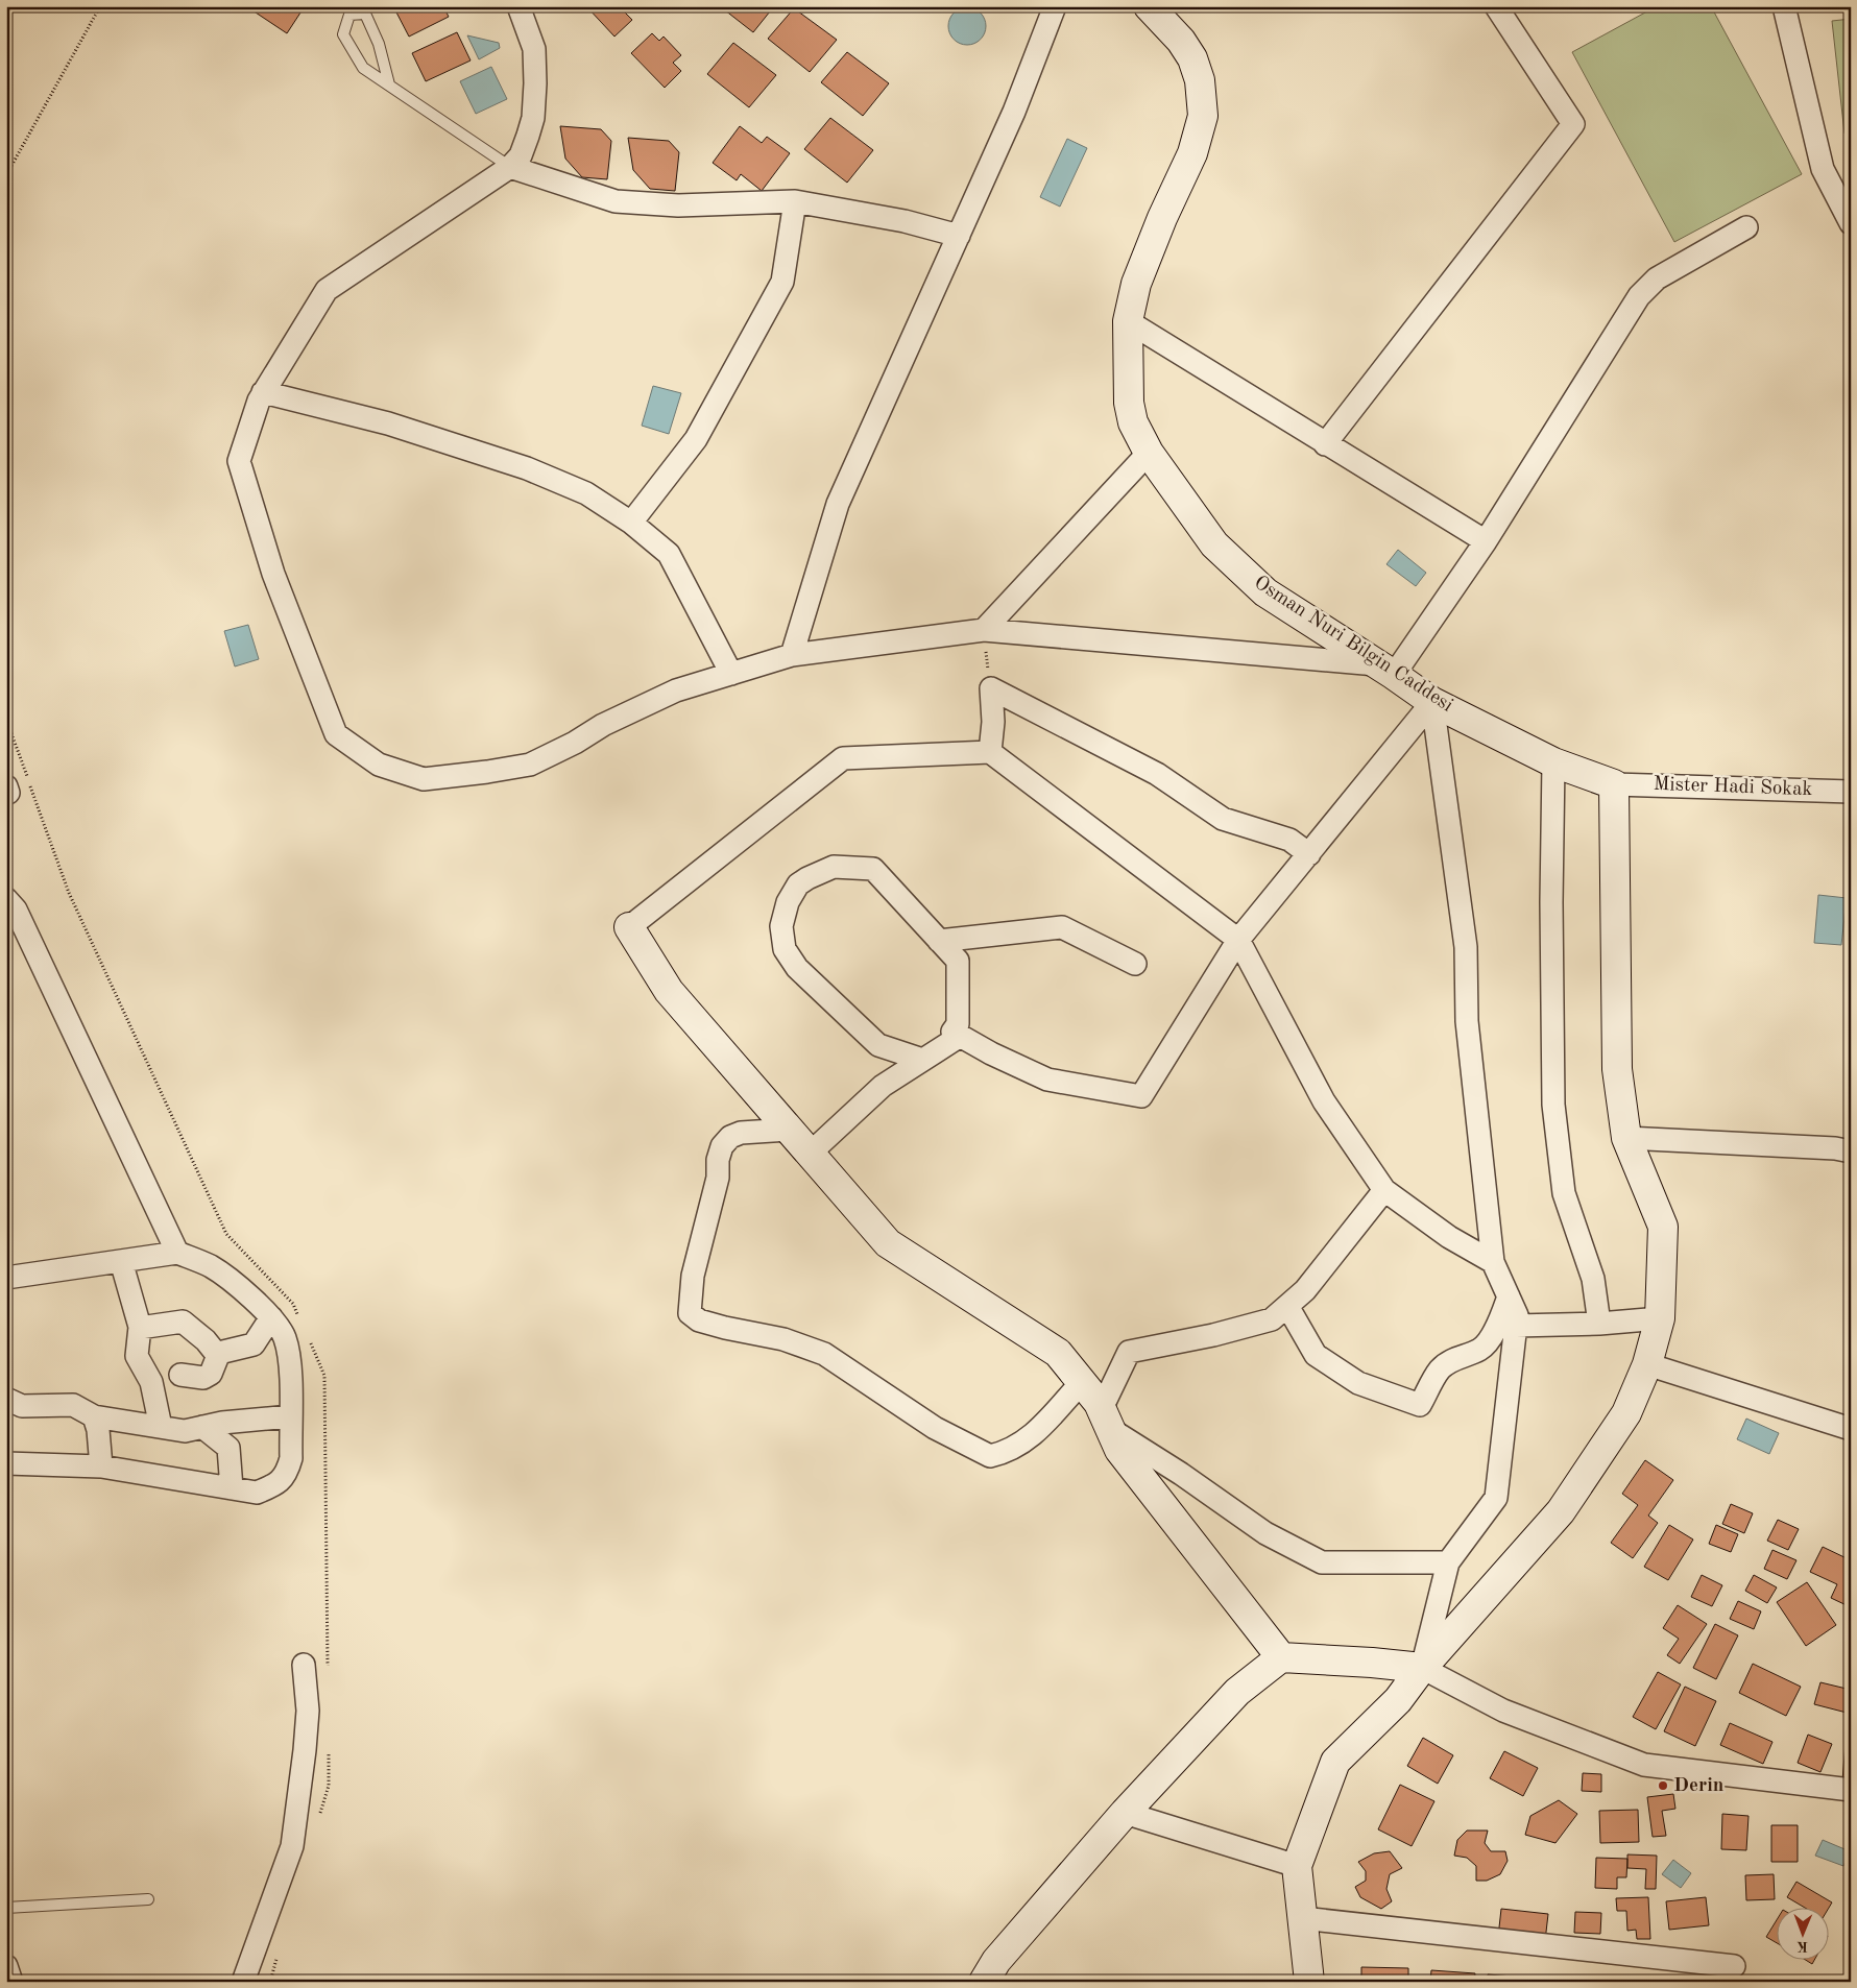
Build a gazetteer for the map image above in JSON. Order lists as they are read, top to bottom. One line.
{"streets":{"street":["Osman Nuri Bilgin Caddesi","Mister Hadi Sokak"]},"crossings":[["Osman Nuri Bilgin Caddesi","Mister Hadi Sokak"]],"places":["Derin"],"north":"bottom"}
